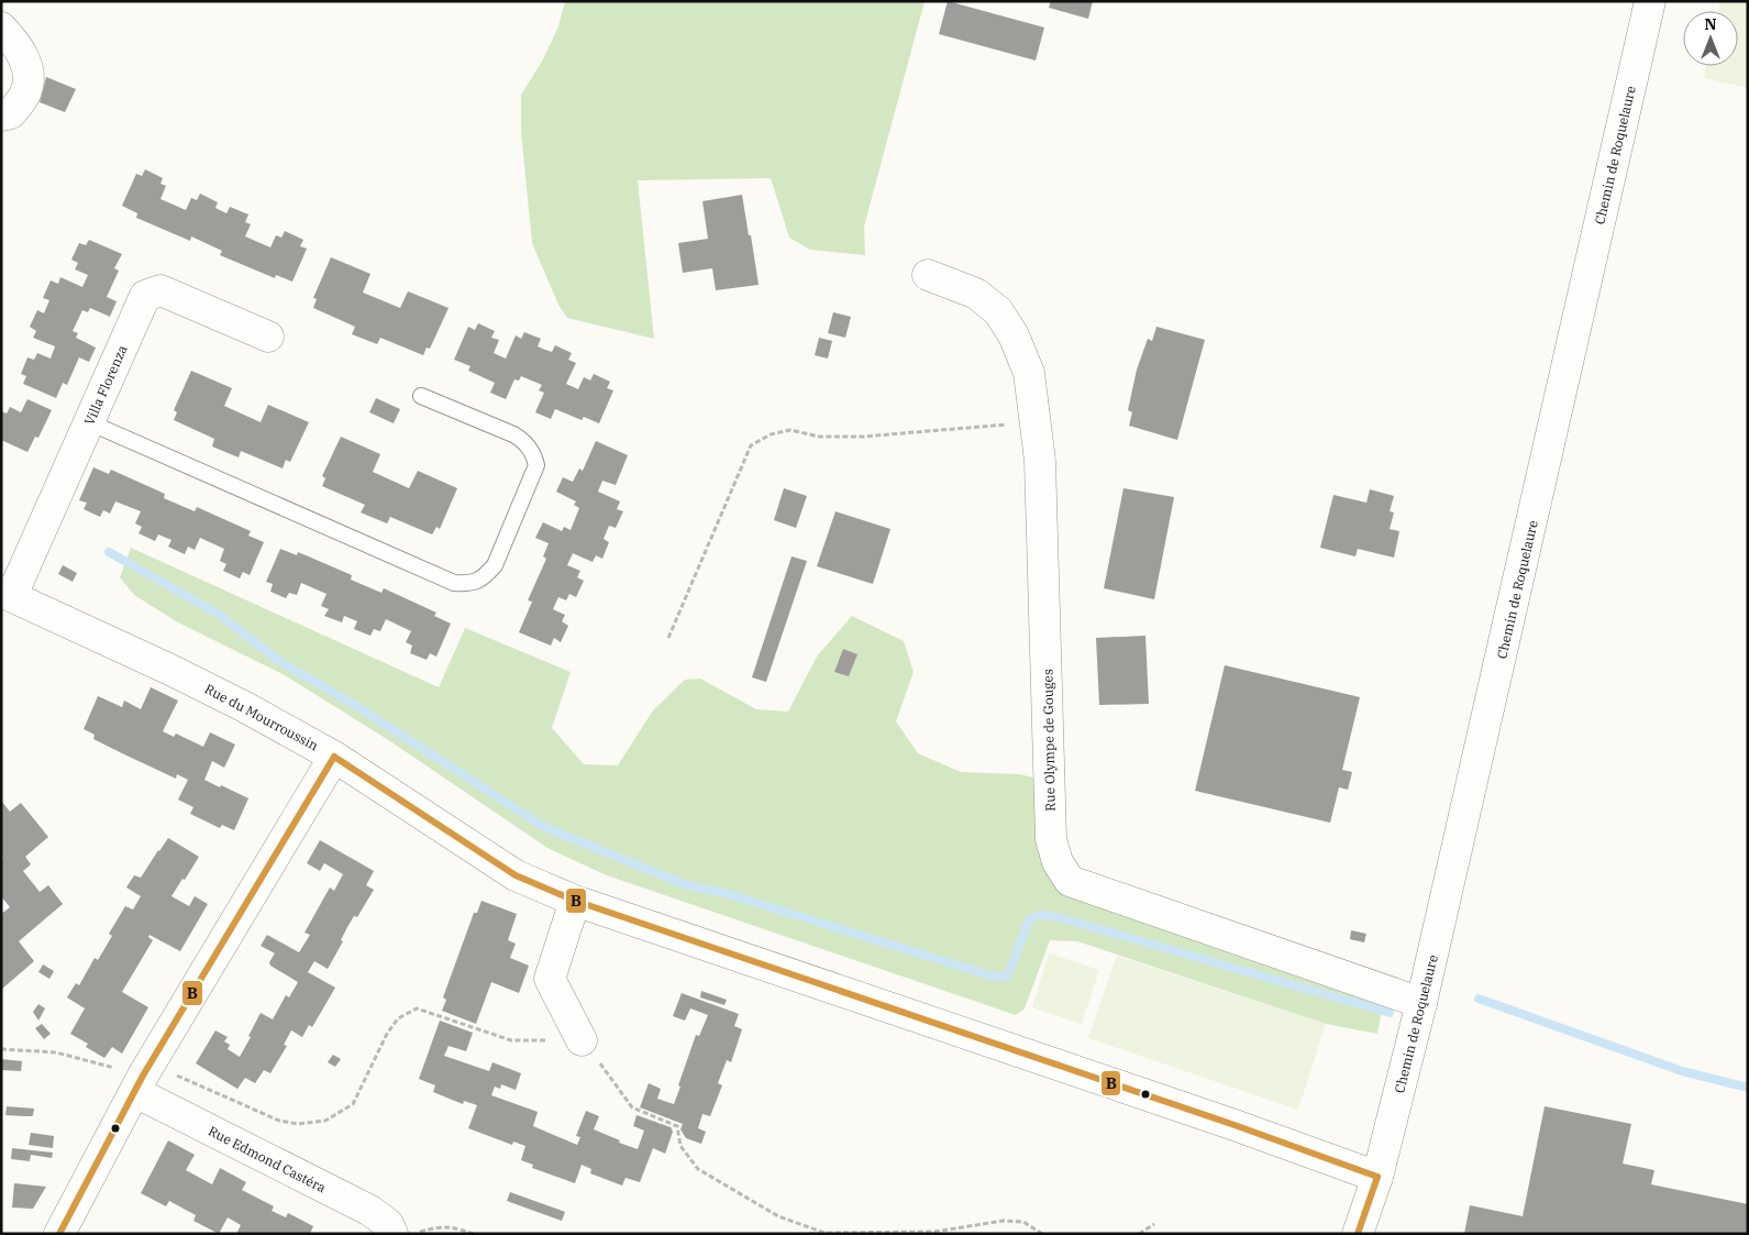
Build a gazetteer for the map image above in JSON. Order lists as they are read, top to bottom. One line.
{"streets":{"street":["Chemin de Roquelaure","Villa Florenza","Rue du Mourroussin","Rue Olympe de Gouges","Rue Edmond Castéra"]},"crossings":[["Chemin de Roquelaure","Rue du Mourroussin"],["Chemin de Roquelaure","Rue Olympe de Gouges"],["Villa Florenza","Rue du Mourroussin"]],"lines":["transit line B"],"north":"top"}
